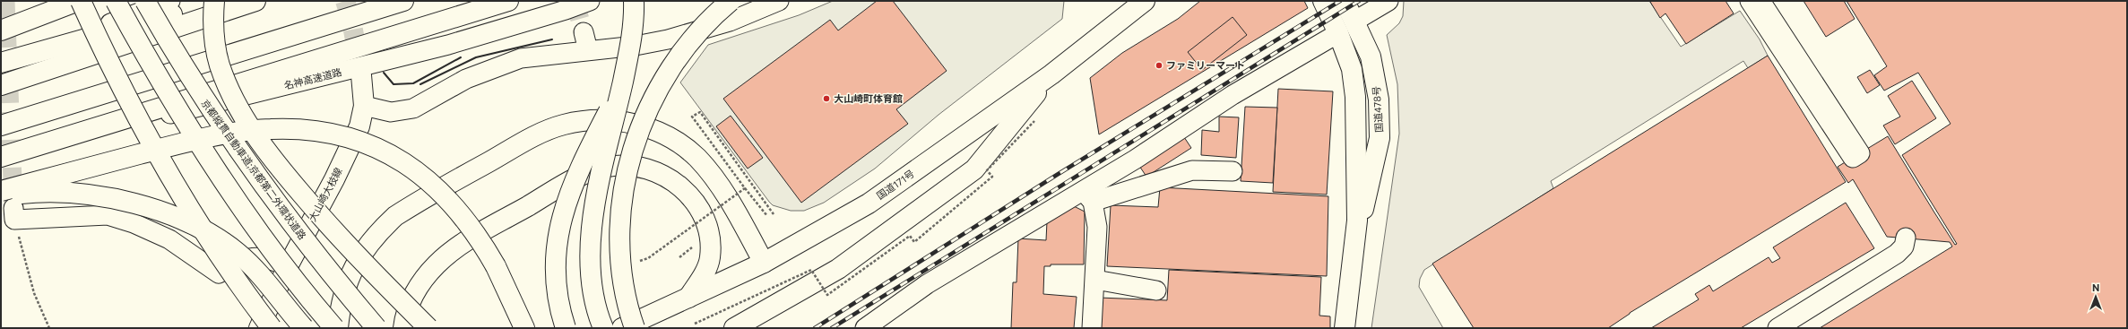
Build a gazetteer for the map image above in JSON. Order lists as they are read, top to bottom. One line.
{"streets":{"main road":["名神高速道路","国道478号","京都縦貫自動車道;京都第二外環状道路","国道171号","大山崎大枝線"]},"places":["ファミリーマート","大山崎町体育館"],"north":"top"}
